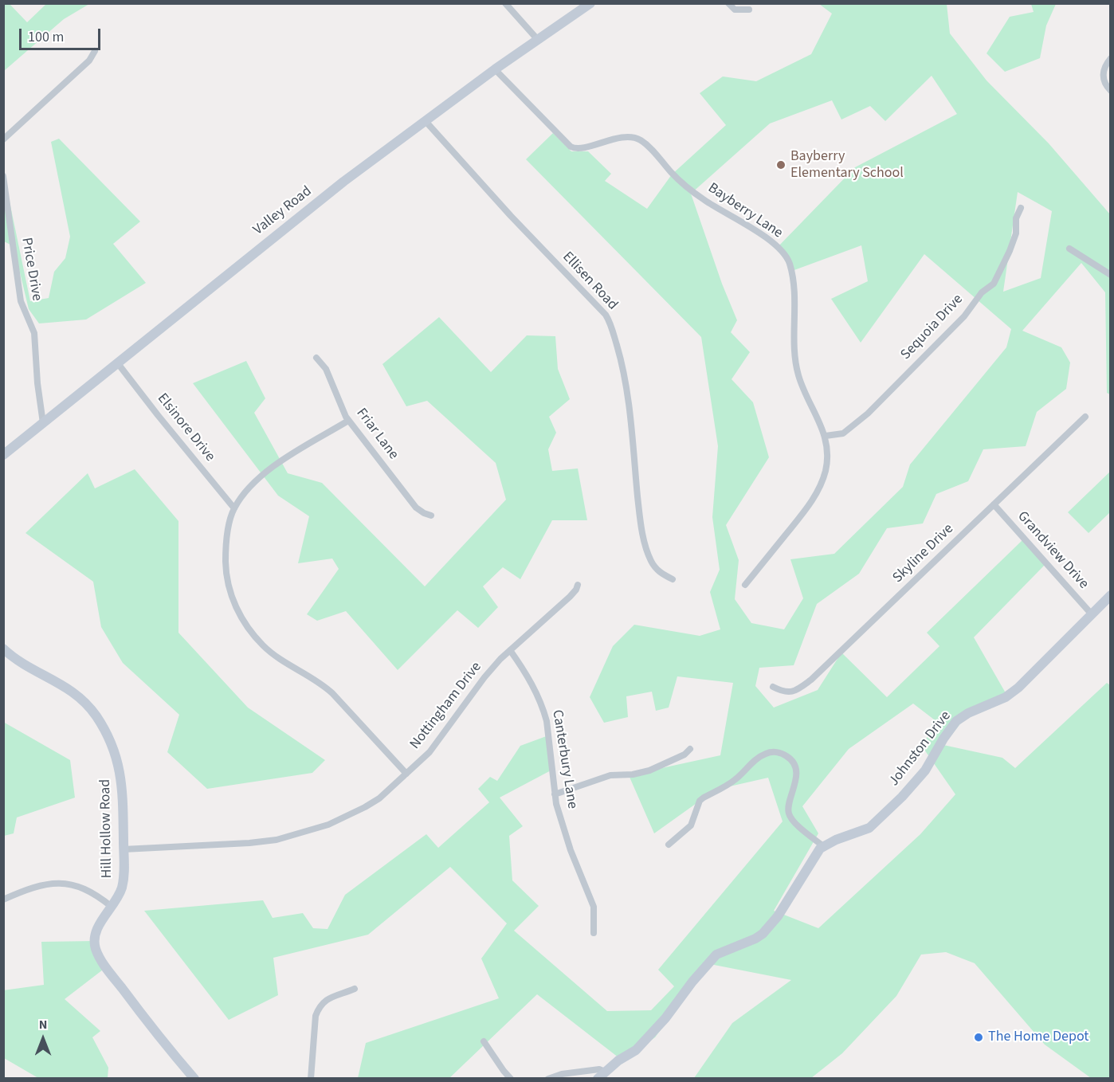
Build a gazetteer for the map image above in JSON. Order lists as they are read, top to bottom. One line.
{"streets":{"street":["Valley Road","Bayberry Lane","Price Drive","Ellisen Road","Sequoia Drive","Elsinore Drive","Friar Lane","Grandview Drive","Skyline Drive","Nottingham Drive","Johnston Drive","Canterbury Lane","Hill Hollow Road"]},"crossings":[["Valley Road","Bayberry Lane"],["Valley Road","Price Drive"],["Valley Road","Ellisen Road"],["Valley Road","Elsinore Drive"],["Bayberry Lane","Sequoia Drive"],["Grandview Drive","Skyline Drive"],["Grandview Drive","Johnston Drive"],["Nottingham Drive","Canterbury Lane"],["Nottingham Drive","Hill Hollow Road"]],"places":["Bayberry Elementary School","The Home Depot"],"scale_bar":"100 m","north":"top"}
